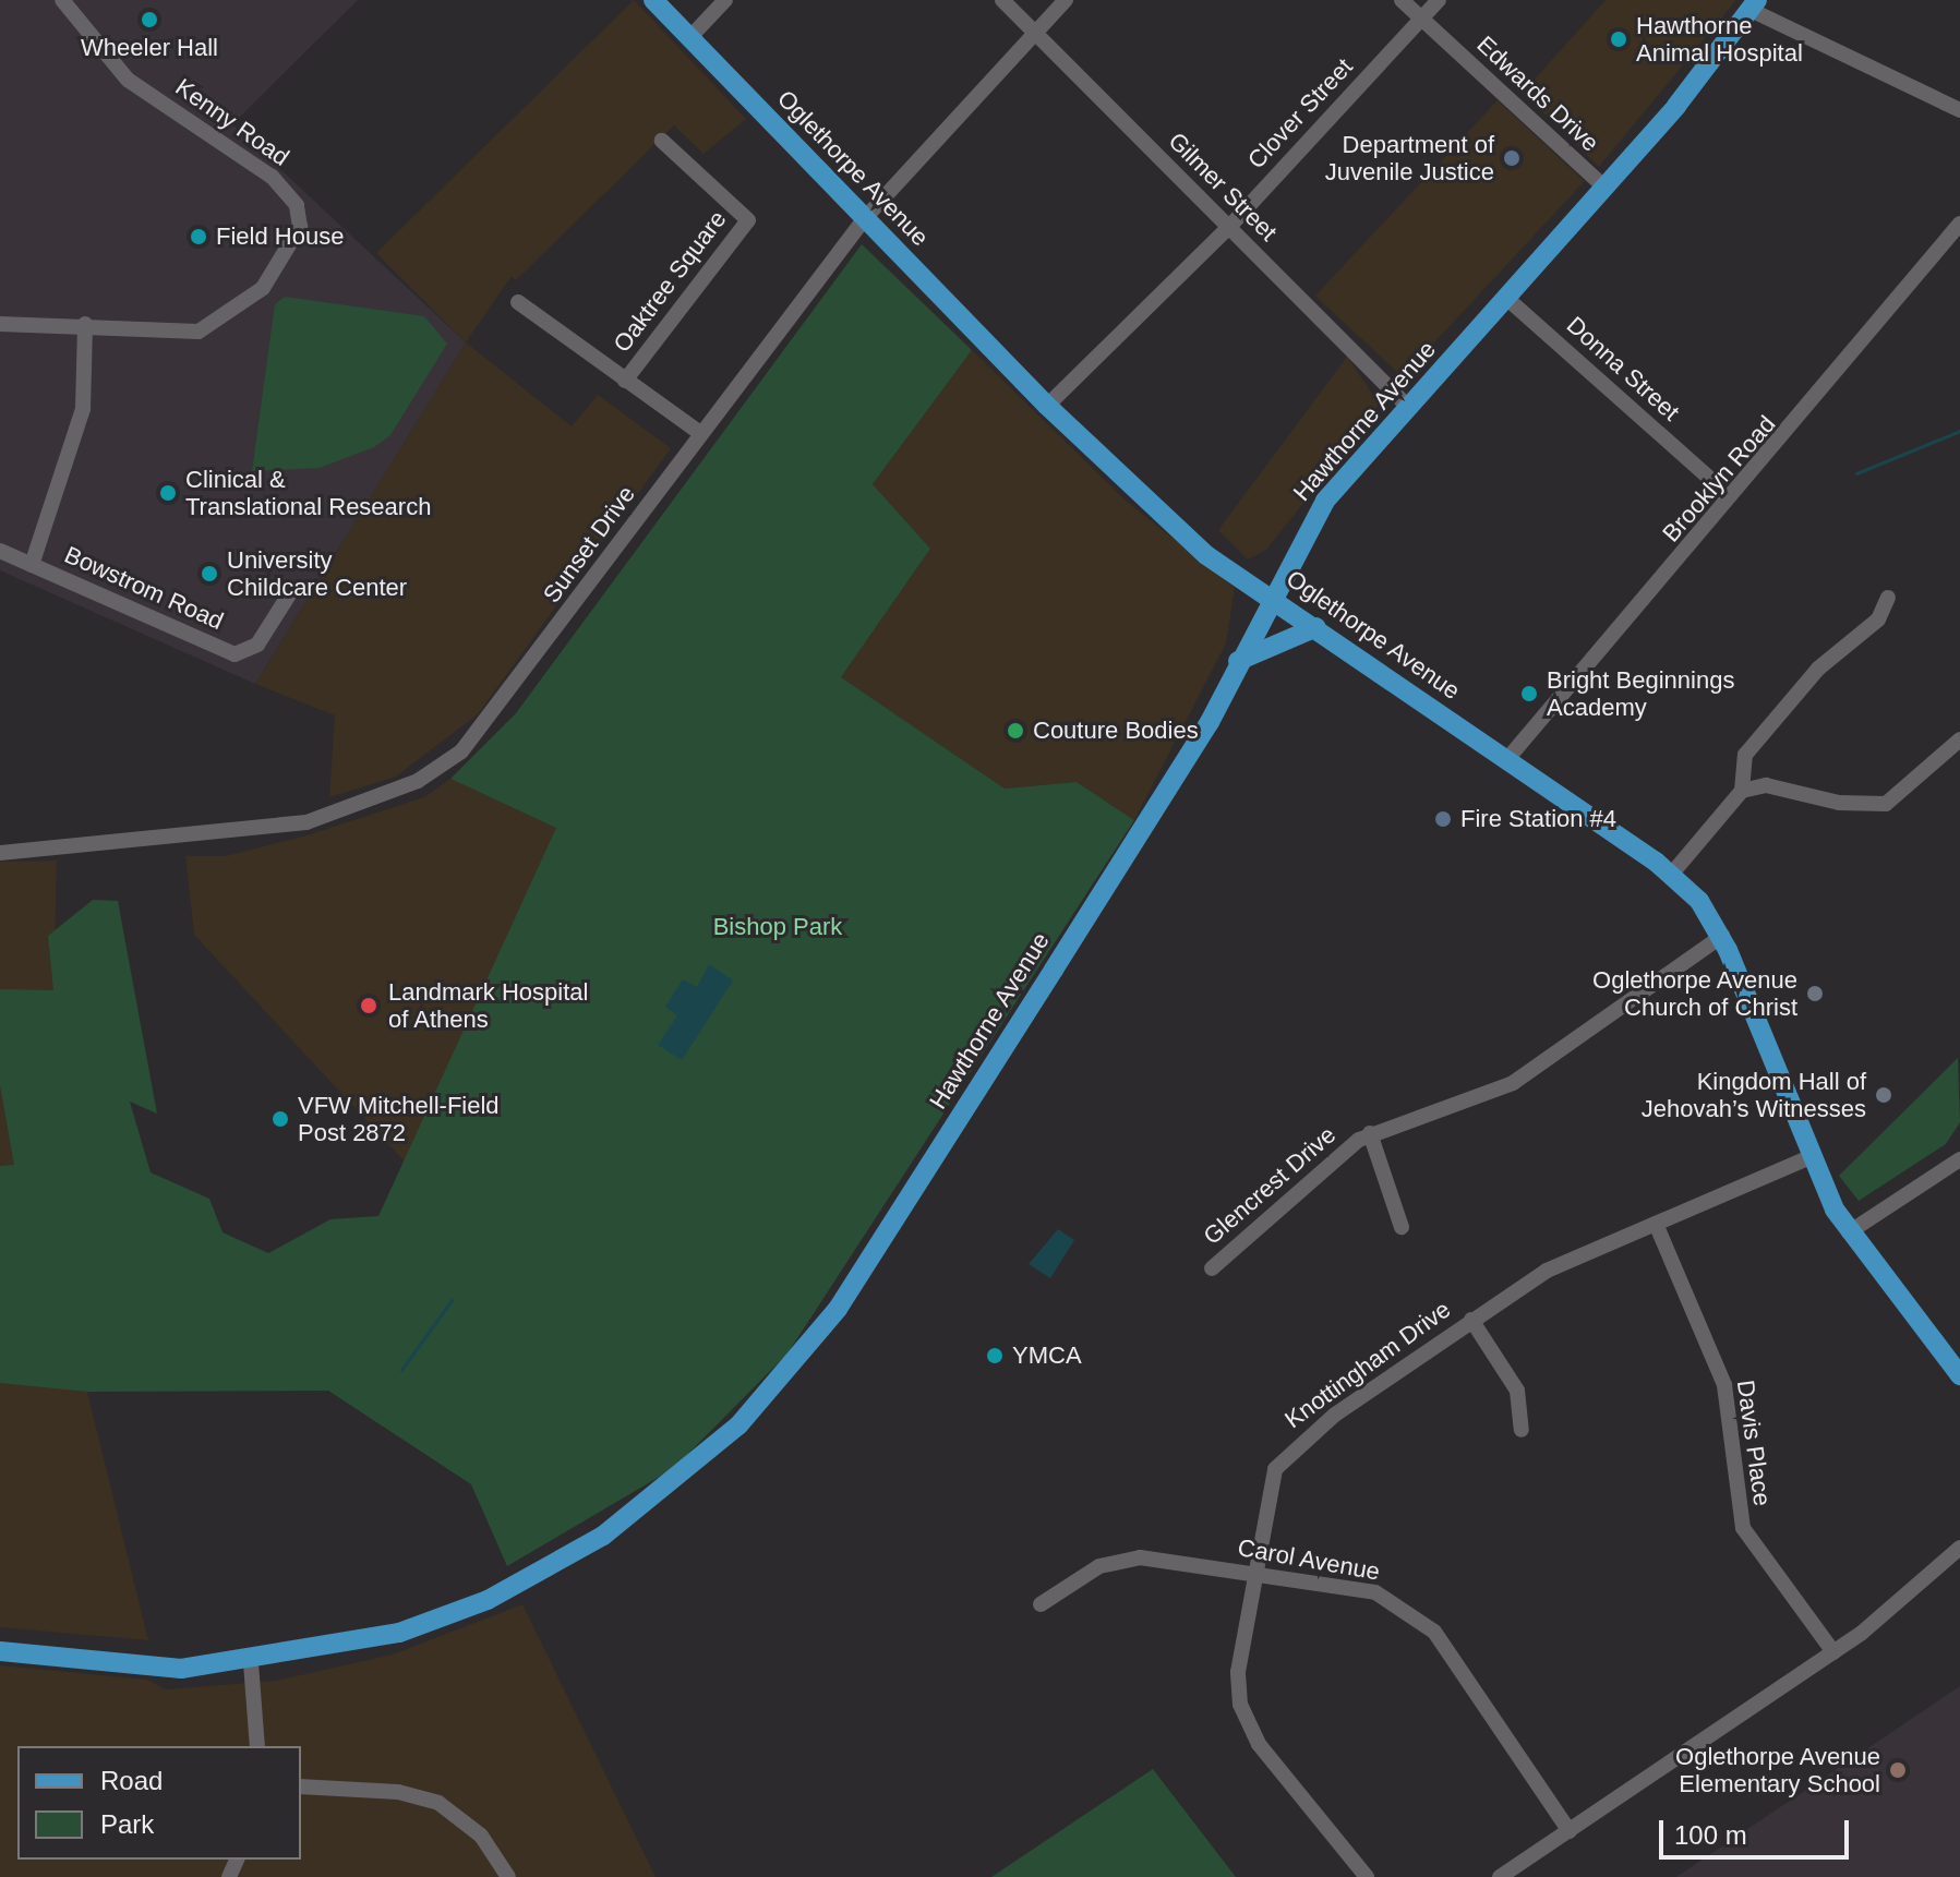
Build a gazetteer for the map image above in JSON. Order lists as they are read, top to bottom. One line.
{"streets":{"main road":["Oglethorpe Avenue","Hawthorne Avenue"],"street":["Edwards Drive","Clover Street","Kenny Road","Gilmer Street","Oaktree Square","Donna Street","Brooklyn Road","Sunset Drive","Bowstrom Road","Glencrest Drive","Knottingham Drive","Davis Place","Carol Avenue"]},"crossings":[["Edwards Drive","Clover Street"],["Edwards Drive","Hawthorne Avenue"],["Clover Street","Oglethorpe Avenue"],["Clover Street","Gilmer Street"],["Oglethorpe Avenue","Hawthorne Avenue"],["Oglethorpe Avenue","Brooklyn Road"],["Oglethorpe Avenue","Sunset Drive"],["Oglethorpe Avenue","Glencrest Drive"],["Oglethorpe Avenue","Knottingham Drive"],["Gilmer Street","Hawthorne Avenue"],["Gilmer Street","Sunset Drive"],["Oaktree Square","Sunset Drive"],["Donna Street","Hawthorne Avenue"],["Knottingham Drive","Davis Place"],["Knottingham Drive","Carol Avenue"]],"parks":["Bishop Park"],"places":["Wheeler Hall","Hawthorne Animal Hospital","Department of Juvenile Justice","Field House","Clinical & Translational Research","University Childcare Center","Bright Beginnings Academy","Couture Bodies","Fire Station #4","Oglethorpe Avenue Church of Christ","Landmark Hospital of Athens","Kingdom Hall of Jehovah’s Witnesses","VFW Mitchell-Field Post 2872","YMCA","Oglethorpe Avenue Elementary School"],"legend":["Road","Park"],"scale_bar":"100 m"}
